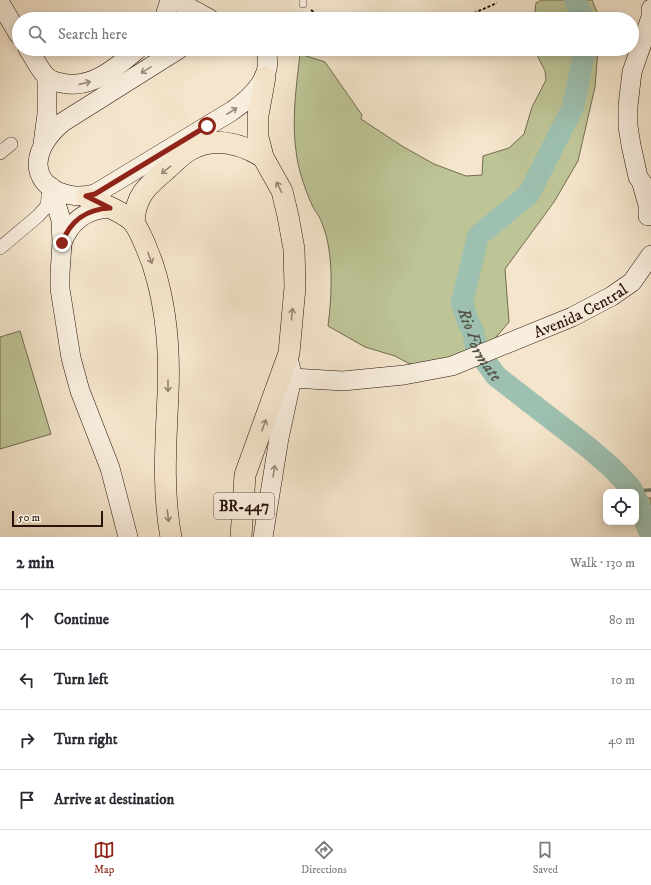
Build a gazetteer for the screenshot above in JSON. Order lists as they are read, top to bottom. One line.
{"streets":{"main road":["BR-447"],"street":["Avenida Central"]},"water":["Rio Formate"],"scale_bar":"50 m","page":{"search":"Search here","scale":"50 m","heading":["2 min","Walk · 130 m"],"list":[["Continue","80 m"],["Turn left","10 m"],["Turn right","40 m"],"Arrive at destination"],"nav":["Map","Directions","Saved"]}}
